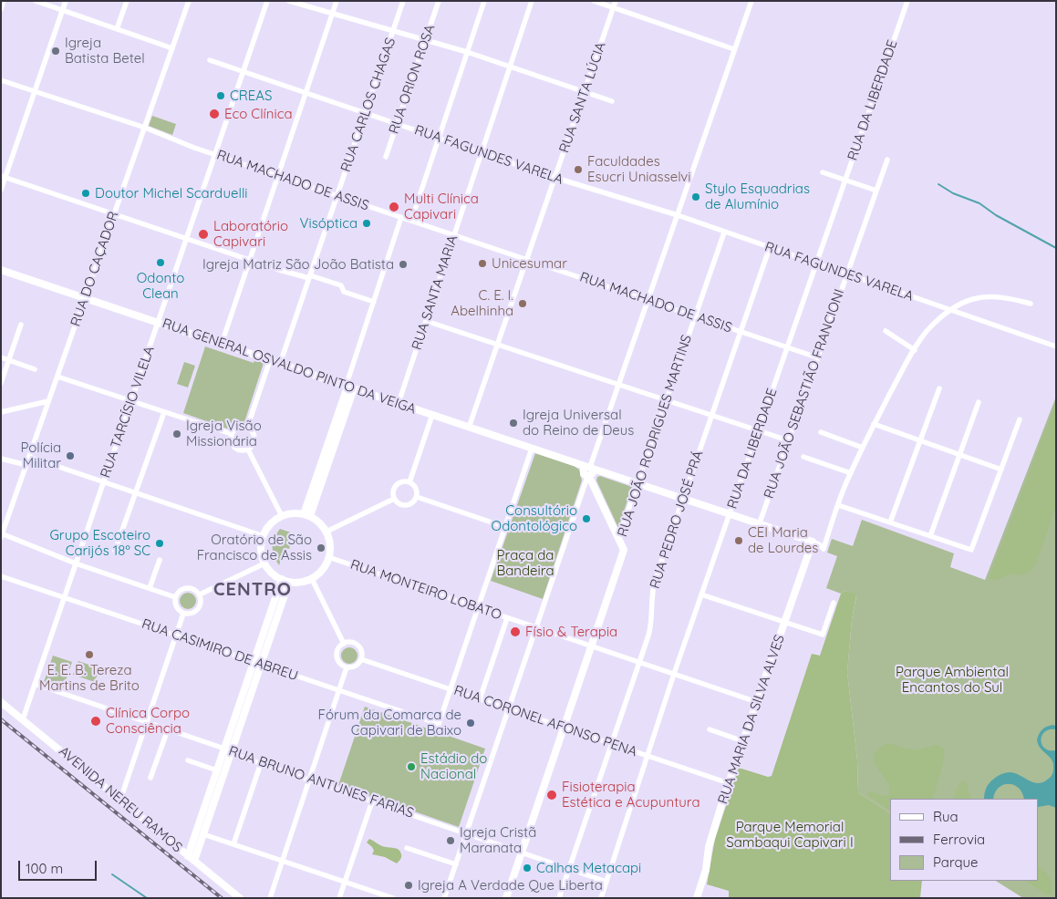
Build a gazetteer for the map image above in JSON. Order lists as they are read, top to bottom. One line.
{"streets":{"street":["RUA ORION ROSA","RUA SANTA LÚCIA","RUA DA LIBERDADE","RUA CARLOS CHAGAS","RUA FAGUNDES VARELA","RUA MACHADO DE ASSIS","RUA DO CAÇADOR","RUA SANTA MARIA","RUA GENERAL OSVALDO PINTO DA VEIGA","RUA JOÃO SEBASTIÃO FRANCIONI","RUA TARCÍSIO VILELA","RUA JOÃO RODRIGUES MARTINS","RUA PEDRO JOSÉ PRÁ","RUA MONTEIRO LOBATO","RUA CASIMIRO DE ABREU","RUA MARIA DA SILVA ALVES","RUA CORONEL AFONSO PENA","RUA BRUNO ANTUNES FARIAS","AVENIDA NEREU RAMOS"]},"crossings":[["RUA ORION ROSA","RUA FAGUNDES VARELA"],["RUA SANTA LÚCIA","RUA FAGUNDES VARELA"],["RUA SANTA LÚCIA","RUA MACHADO DE ASSIS"],["RUA SANTA LÚCIA","RUA GENERAL OSVALDO PINTO DA VEIGA"],["RUA DA LIBERDADE","RUA FAGUNDES VARELA"],["RUA DA LIBERDADE","RUA MACHADO DE ASSIS"],["RUA DA LIBERDADE","RUA GENERAL OSVALDO PINTO DA VEIGA"],["RUA DA LIBERDADE","RUA MONTEIRO LOBATO"],["RUA DA LIBERDADE","RUA CORONEL AFONSO PENA"],["RUA DA LIBERDADE","RUA BRUNO ANTUNES FARIAS"],["RUA CARLOS CHAGAS","RUA FAGUNDES VARELA"],["RUA CARLOS CHAGAS","RUA MACHADO DE ASSIS"],["RUA CARLOS CHAGAS","RUA GENERAL OSVALDO PINTO DA VEIGA"],["RUA FAGUNDES VARELA","RUA SANTA MARIA"],["RUA FAGUNDES VARELA","RUA JOÃO SEBASTIÃO FRANCIONI"],["RUA FAGUNDES VARELA","RUA TARCÍSIO VILELA"],["RUA FAGUNDES VARELA","RUA JOÃO RODRIGUES MARTINS"],["RUA FAGUNDES VARELA","RUA PEDRO JOSÉ PRÁ"],["RUA MACHADO DE ASSIS","RUA DO CAÇADOR"],["RUA MACHADO DE ASSIS","RUA SANTA MARIA"],["RUA MACHADO DE ASSIS","RUA JOÃO SEBASTIÃO FRANCIONI"],["RUA MACHADO DE ASSIS","RUA TARCÍSIO VILELA"],["RUA MACHADO DE ASSIS","RUA JOÃO RODRIGUES MARTINS"],["RUA MACHADO DE ASSIS","RUA PEDRO JOSÉ PRÁ"],["RUA DO CAÇADOR","RUA GENERAL OSVALDO PINTO DA VEIGA"],["RUA SANTA MARIA","RUA GENERAL OSVALDO PINTO DA VEIGA"],["RUA GENERAL OSVALDO PINTO DA VEIGA","RUA JOÃO SEBASTIÃO FRANCIONI"],["RUA GENERAL OSVALDO PINTO DA VEIGA","RUA TARCÍSIO VILELA"],["RUA GENERAL OSVALDO PINTO DA VEIGA","RUA JOÃO RODRIGUES MARTINS"],["RUA GENERAL OSVALDO PINTO DA VEIGA","RUA PEDRO JOSÉ PRÁ"],["RUA GENERAL OSVALDO PINTO DA VEIGA","RUA MARIA DA SILVA ALVES"],["RUA TARCÍSIO VILELA","RUA CASIMIRO DE ABREU"],["RUA TARCÍSIO VILELA","RUA BRUNO ANTUNES FARIAS"],["RUA TARCÍSIO VILELA","AVENIDA NEREU RAMOS"],["RUA JOÃO RODRIGUES MARTINS","RUA MONTEIRO LOBATO"],["RUA JOÃO RODRIGUES MARTINS","RUA CORONEL AFONSO PENA"],["RUA JOÃO RODRIGUES MARTINS","RUA BRUNO ANTUNES FARIAS"],["RUA PEDRO JOSÉ PRÁ","RUA MONTEIRO LOBATO"],["RUA PEDRO JOSÉ PRÁ","RUA CORONEL AFONSO PENA"],["RUA PEDRO JOSÉ PRÁ","RUA BRUNO ANTUNES FARIAS"],["RUA MONTEIRO LOBATO","RUA MARIA DA SILVA ALVES"],["RUA CASIMIRO DE ABREU","RUA CORONEL AFONSO PENA"],["RUA MARIA DA SILVA ALVES","RUA CORONEL AFONSO PENA"]],"districts":["CENTRO"],"parks":["Praça da Bandeira","Parque Ambiental Encantos do Sul","Parque Memorial Sambaqui Capivari I"],"places":["Igreja Batista Betel","CREAS","Eco Clínica","Faculdades Esucri Uniasselvi","Doutor Michel Scarduelli","Stylo Esquadrias de Alumínio","Multi Clínica Capivari","Visóptica","Laboratório Capivari","Odonto Clean","Unicesumar","Igreja Matriz São João Batista","C. E. I. Abelhinha","Igreja Universal do Reino de Deus","Igreja Visão Missionária","Polícia Militar","Consultório Odontológico","CEI Maria de Lourdes","Grupo Escoteiro Carijós 18º SC","Oratório de São Francisco de Assis","Físio & Terapia","E. E. B. Tereza Martins de Brito","Clínica Corpo Consciência","Fórum da Comarca de Capivari de Baixo","Estádio do Nacional","Fisioterapia Estética e Acupuntura","Igreja Cristã Maranata","Calhas Metacapi","Igreja A Verdade Que Liberta"],"legend":["Rua","Ferrovia","Parque"],"scale_bar":"100 m"}
